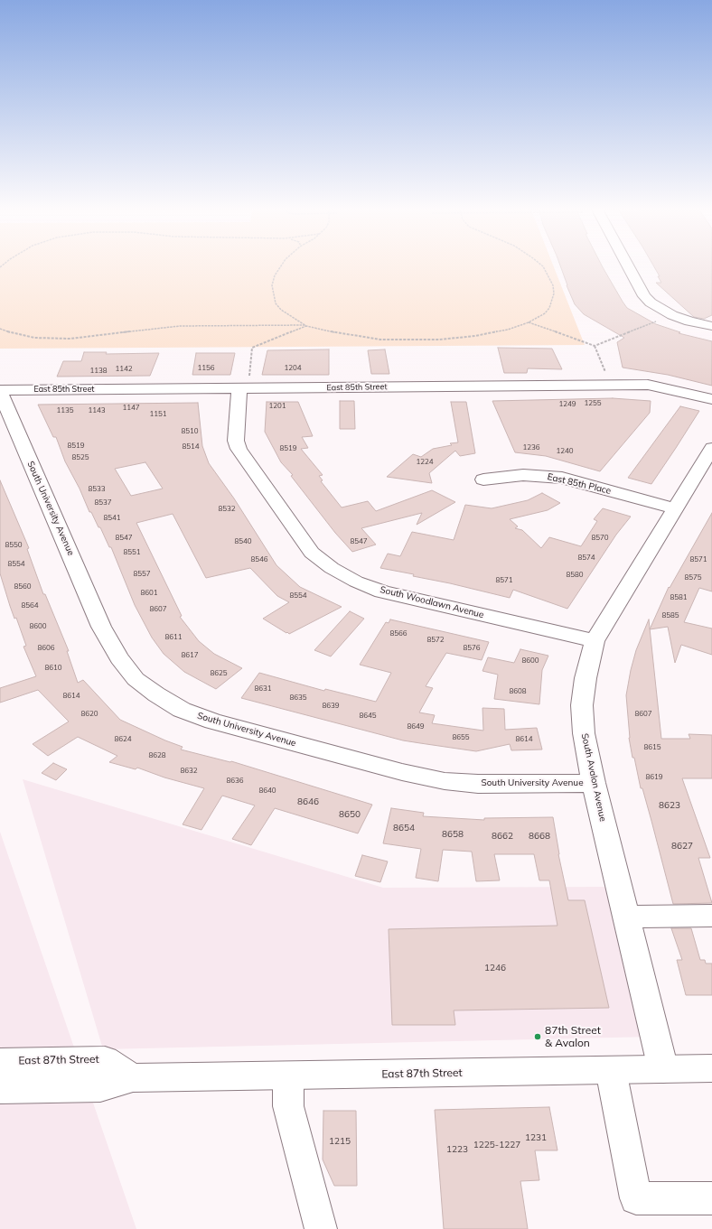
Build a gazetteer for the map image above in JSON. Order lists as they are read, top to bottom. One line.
{"streets":{"street":["East 85th Street","East 85th Place","South University Avenue","South Woodlawn Avenue","South Avalon Avenue","East 87th Street"]},"crossings":[["East 85th Street","South University Avenue"],["East 85th Street","South Woodlawn Avenue"],["East 85th Place","South Avalon Avenue"],["South University Avenue","South Avalon Avenue"],["South Woodlawn Avenue","South Avalon Avenue"],["South Avalon Avenue","East 87th Street"]],"places":["87th Street & Avalon"],"house_numbers":["1156","1204","1142","1138","1255","1249","1201","1147","1135","1143","1151","8510","8519","8514","1236","8519","1240","8525","1224","8533","8537","8532","8541","8547","8570","8540","8547","8550","8551","8574","8546","8571","8554","8557","8580","8575","8571","8560","8601","8554","8581","8564","8607","8585","8600","8566","8611","8572","8606","8576","8617","8600","8610","8625","8631","8608","8614","8635","8639","8620","8607","8645","8649","8655","8624","8614","8615","8628","8632","8619","8636","8640","8646","8623","8650","8654","8658","8662","8668","8627","1246","1231","1215","1225-1227","1223"]}
